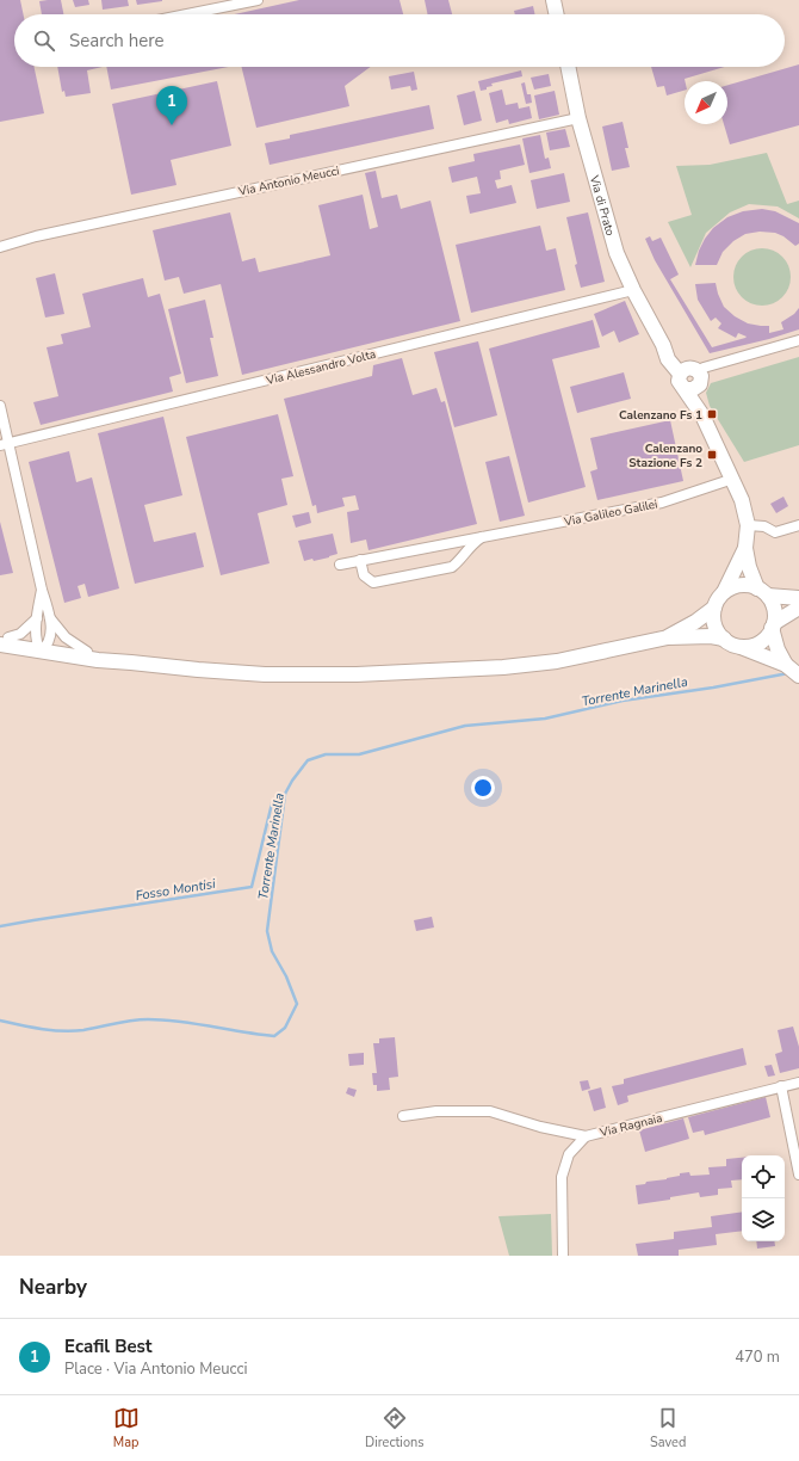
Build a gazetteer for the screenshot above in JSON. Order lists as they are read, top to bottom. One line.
{"streets":{"main road":["Via di Prato"],"street":["Via Antonio Meucci","Via Alessandro Volta","Via Galileo Galilei","Via Ragnaia"]},"crossings":[["Via Antonio Meucci","Via di Prato"],["Via di Prato","Via Alessandro Volta"],["Via di Prato","Via Galileo Galilei"]],"water":["Torrente Marinella","Fosso Montisi"],"places":{"transit":["Calenzano Fs 1","Calenzano Stazione Fs 2"]},"north":"bottom left","page":{"search":"Search here","pins":"1","heading":"Nearby","list":[{"mark":"1","name":"Ecafil Best","note":"Place · Via Antonio Meucci","value":"470 m"}],"nav":["Map","Directions","Saved"]}}
